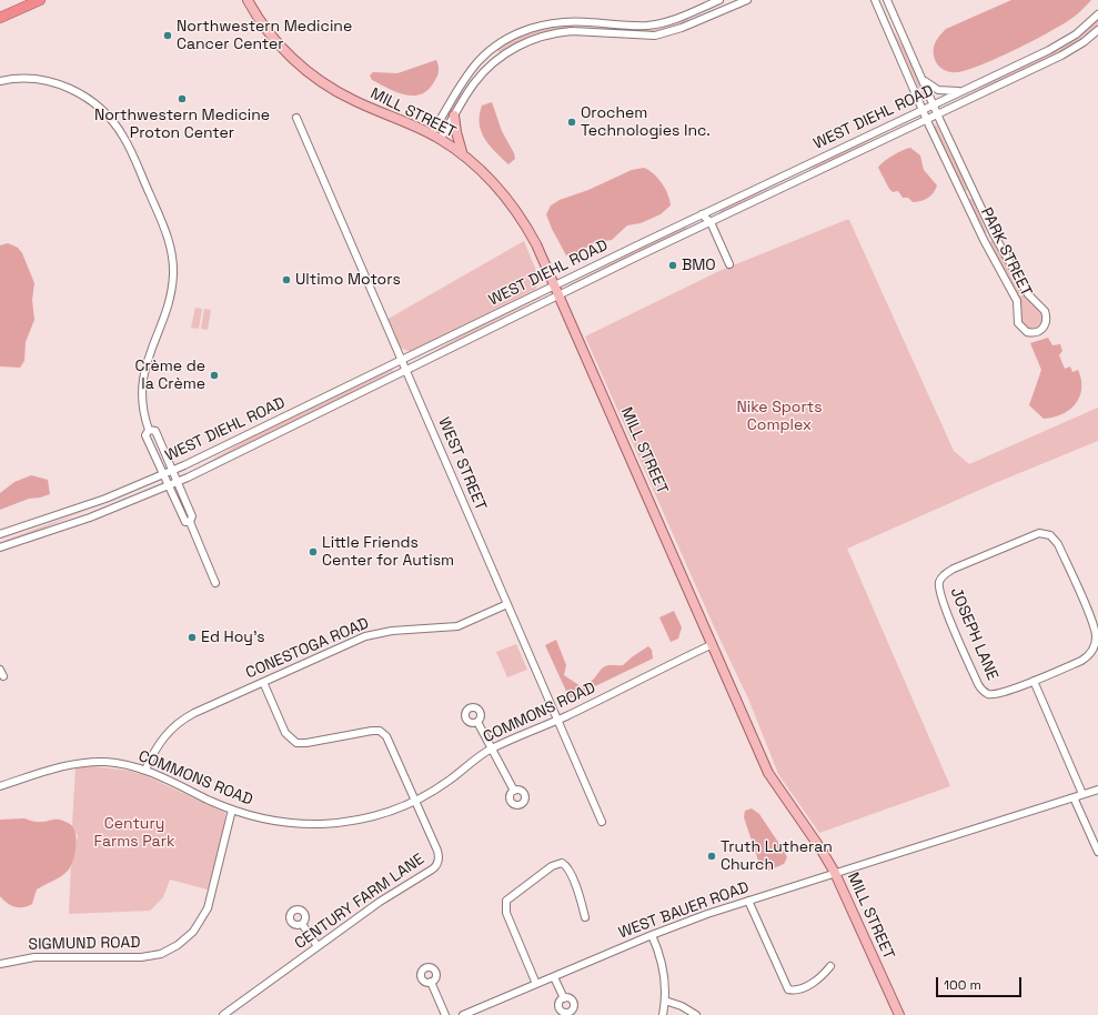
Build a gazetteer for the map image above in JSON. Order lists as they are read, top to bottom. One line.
{"streets":{"main road":["MILL STREET"],"street":["WEST DIEHL ROAD","PARK STREET","WEST STREET","JOSEPH LANE","CONESTOGA ROAD","COMMONS ROAD","CENTURY FARM LANE","WEST BAUER ROAD","SIGMUND ROAD"]},"crossings":[["MILL STREET","WEST DIEHL ROAD"],["MILL STREET","COMMONS ROAD"],["MILL STREET","WEST BAUER ROAD"],["WEST DIEHL ROAD","PARK STREET"],["WEST DIEHL ROAD","WEST STREET"],["WEST STREET","CONESTOGA ROAD"],["WEST STREET","COMMONS ROAD"],["CONESTOGA ROAD","COMMONS ROAD"],["CONESTOGA ROAD","CENTURY FARM LANE"],["COMMONS ROAD","CENTURY FARM LANE"],["COMMONS ROAD","SIGMUND ROAD"]],"parks":["Nike Sports Complex","Century Farms Park"],"places":["Northwestern Medicine Cancer Center","Northwestern Medicine Proton Center","Orochem Technologies Inc.","BMO","Ultimo Motors","Crème de la Crème","Little Friends Center for Autism","Ed Hoy's","Truth Lutheran Church"],"scale_bar":"100 m"}
